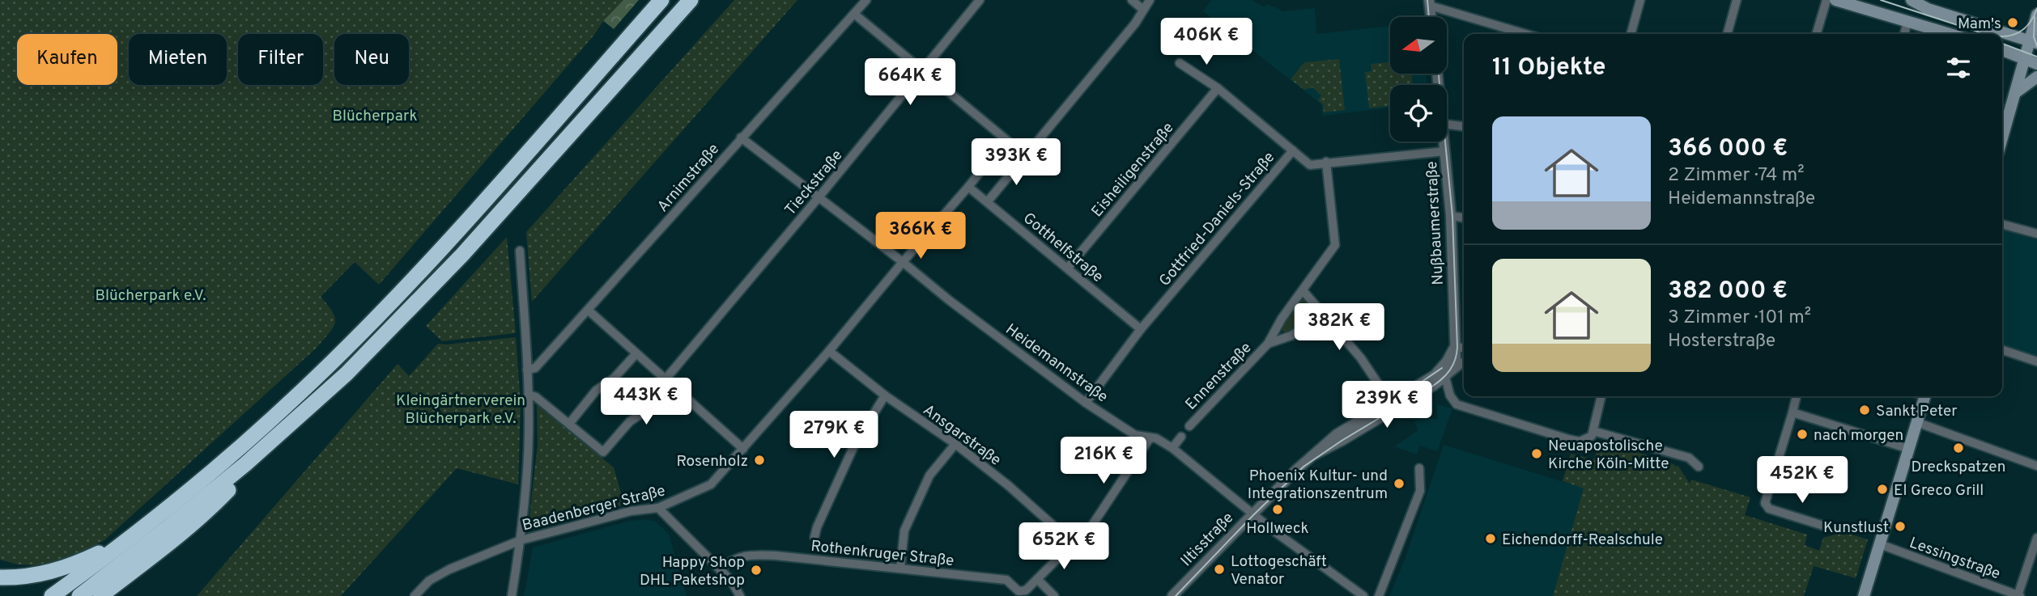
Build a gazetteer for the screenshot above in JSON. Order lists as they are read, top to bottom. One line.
{"streets":{"street":["Eisheiligenstraße","Arnimstraße","Tieckstraße","Gottfried-Daniels-Straße","Nußbaumerstraße","Gotthelfstraße","Heidemannstraße","Ennenstraße","Ansgarstraße","Baadenberger Straße","Iltisstraße","Rothenkruger Straße","Lessingstraße"]},"crossings":[["Eisheiligenstraße","Gotthelfstraße"],["Arnimstraße","Heidemannstraße"],["Tieckstraße","Heidemannstraße"],["Gottfried-Daniels-Straße","Nußbaumerstraße"],["Gottfried-Daniels-Straße","Gotthelfstraße"],["Gottfried-Daniels-Straße","Heidemannstraße"],["Gottfried-Daniels-Straße","Ennenstraße"],["Nußbaumerstraße","Iltisstraße"],["Gotthelfstraße","Baadenberger Straße"],["Heidemannstraße","Baadenberger Straße"],["Heidemannstraße","Iltisstraße"],["Ansgarstraße","Baadenberger Straße"]],"parks":["Blücherpark","Blücherpark e.V.","Kleingärtnerverein Blücherpark e.V."],"places":["Mam's","Sankt Peter","nach morgen","Dreckspatzen","Neuapostolische Kirche Köln-Mitte","Rosenholz","Phoenix Kultur- und Integrationszentrum","El Greco Grill","Hollweck","Kunstlust","Eichendorff-Realschule","Lottogeschäft Venator","Happy Shop DHL Paketshop"],"north":"left","page":{"price":["406K €","664K €","393K €","366K €","382K €","443K €","239K €","279K €","216K €","452K €","652K €"],"chip":["Kaufen","Mieten","Filter","Neu"],"heading":"11 Objekte","list":[{"name":"366 000 €","note":"2 Zimmer · 74 m² · Heidemannstraße"},{"name":"382 000 €","note":"3 Zimmer · 101 m² · Hosterstraße"}]}}
